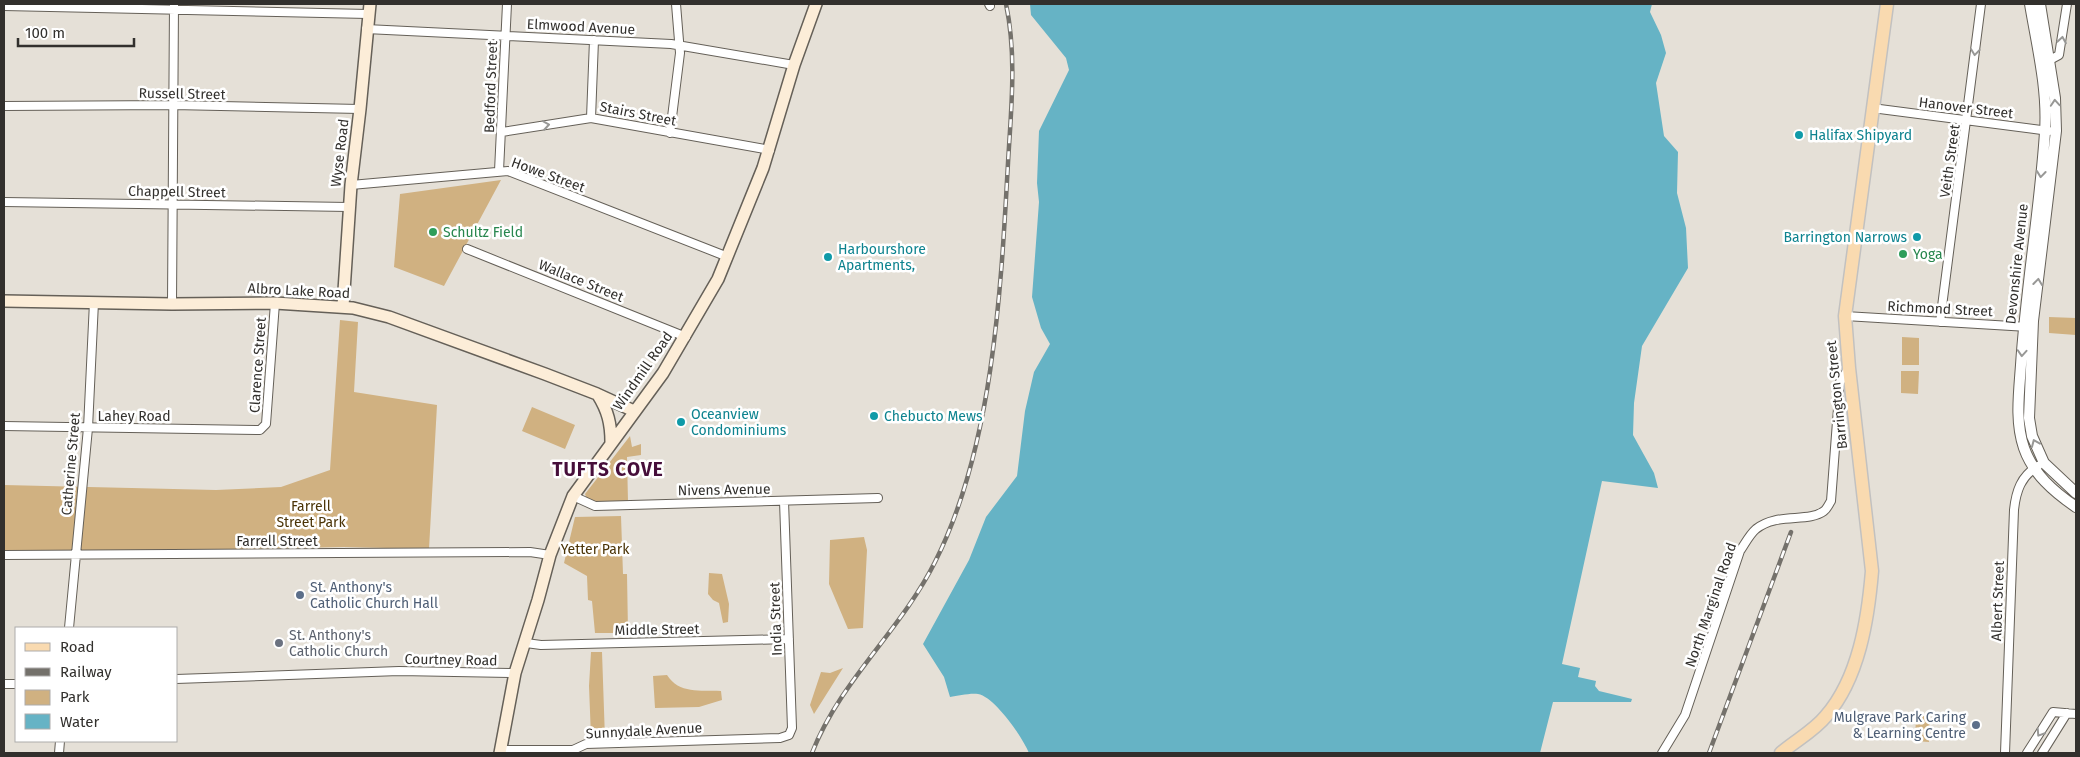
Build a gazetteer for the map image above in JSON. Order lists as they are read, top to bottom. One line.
{"streets":{"main road":["Wyse Road","Albro Lake Road","Windmill Road","Barrington Street"],"street":["Elmwood Avenue","Bedford Street","Russell Street","Hanover Street","Stairs Street","Veith Street","Howe Street","Chappell Street","Devonshire Avenue","Wallace Street","Richmond Street","Clarence Street","Lahey Road","Catherine Street","Nivens Avenue","Farrell Street","Albert Street","North Marginal Road","India Street","Middle Street","Courtney Road","Sunnydale Avenue"]},"crossings":[["Elmwood Avenue","Bedford Street"],["Elmwood Avenue","Wyse Road"],["Elmwood Avenue","Windmill Road"],["Bedford Street","Stairs Street"],["Bedford Street","Howe Street"],["Russell Street","Wyse Road"],["Hanover Street","Veith Street"],["Hanover Street","Devonshire Avenue"],["Hanover Street","Barrington Street"],["Stairs Street","Windmill Road"],["Wyse Road","Howe Street"],["Wyse Road","Chappell Street"],["Wyse Road","Albro Lake Road"],["Veith Street","Richmond Street"],["Howe Street","Windmill Road"],["Devonshire Avenue","Richmond Street"],["Devonshire Avenue","Albert Street"],["Wallace Street","Windmill Road"],["Albro Lake Road","Clarence Street"],["Albro Lake Road","Windmill Road"],["Albro Lake Road","Catherine Street"],["Richmond Street","Barrington Street"],["Clarence Street","Lahey Road"],["Windmill Road","Nivens Avenue"],["Windmill Road","Farrell Street"],["Windmill Road","Middle Street"],["Windmill Road","Courtney Road"],["Windmill Road","Sunnydale Avenue"],["Barrington Street","North Marginal Road"],["Lahey Road","Catherine Street"],["Catherine Street","Farrell Street"],["Nivens Avenue","India Street"],["India Street","Middle Street"],["India Street","Sunnydale Avenue"]],"one_way":["Veith Street"],"districts":["TUFTS COVE"],"parks":["Farrell Street Park","Yetter Park"],"places":["Halifax Shipyard","Schultz Field","Barrington Narrows","Yoga","Harbourshore Apartments,","Chebucto Mews","Oceanview Condominiums","St. Anthony's Catholic Church Hall","St. Anthony's Catholic Church","Mulgrave Park Caring & Learning Centre"],"legend":["Road","Railway","Park","Water"],"scale_bar":"100 m"}
